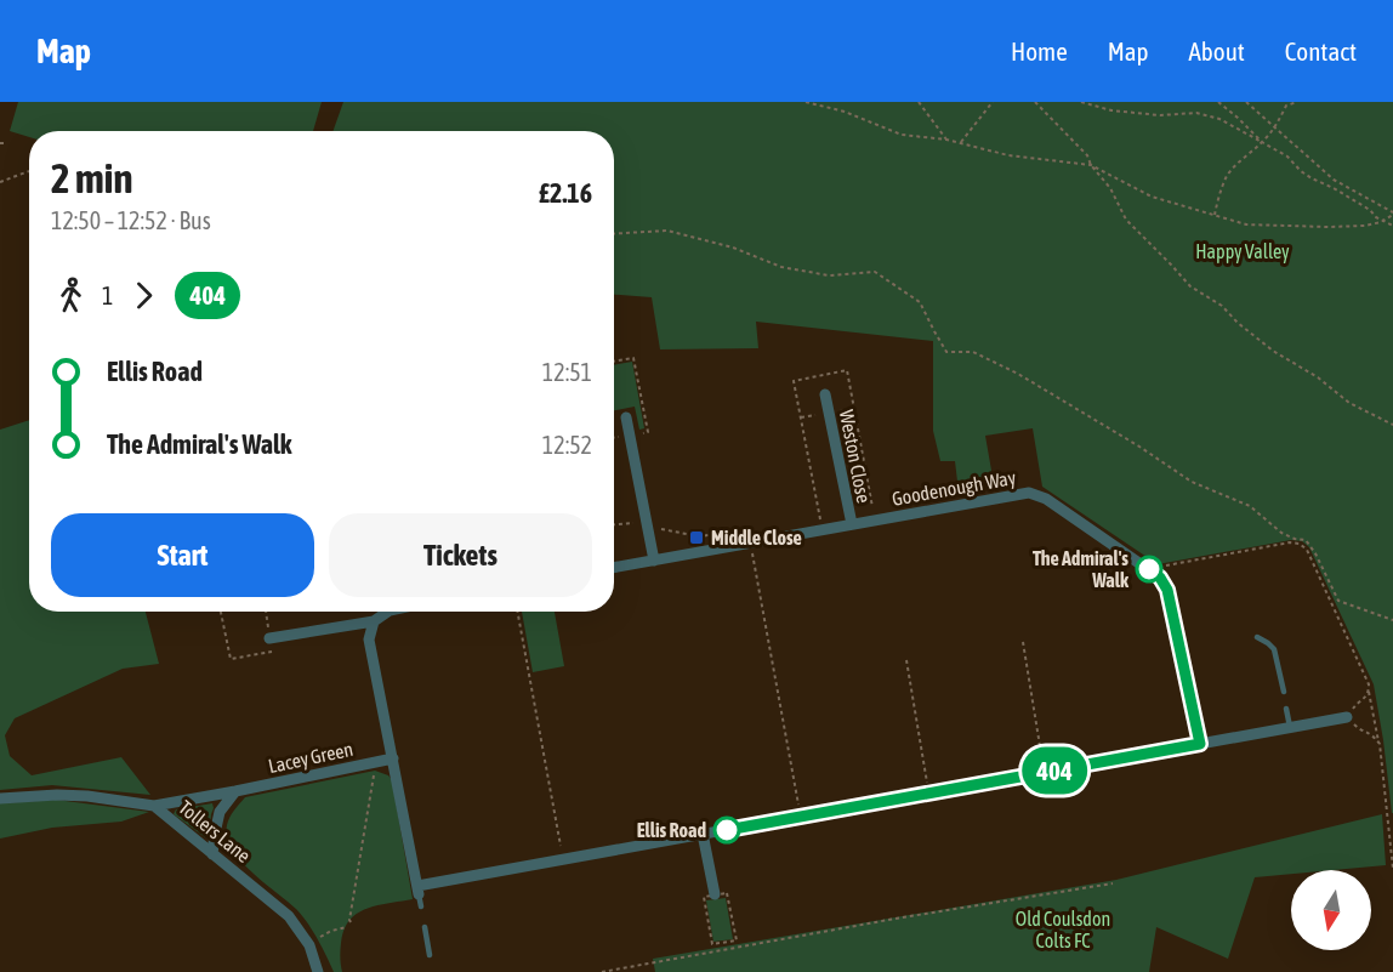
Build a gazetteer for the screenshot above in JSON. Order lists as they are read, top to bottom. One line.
{"streets":{"street":["Weston Close","Goodenough Way","Lacey Green","Tollers Lane"]},"crossings":[["Weston Close","Goodenough Way"],["Lacey Green","Tollers Lane"]],"parks":["Happy Valley","Old Coulsdon Colts FC"],"places":{"transit":["Middle Close"],"other":["The Admiral's Walk","Ellis Road"]},"lines":["bus line 404"],"north":"bottom","page":{"header":"Map","nav":["Home","Map","About","Contact"],"on_map":"404","heading":["2 min","12:50 – 12:52 · Bus","£2.16"],"legs":["1","404"],"list":[{"name":"Ellis Road","value":"12:51"},{"name":"The Admiral's Walk","value":"12:52"}],"buttons":["Start","Tickets"]}}
